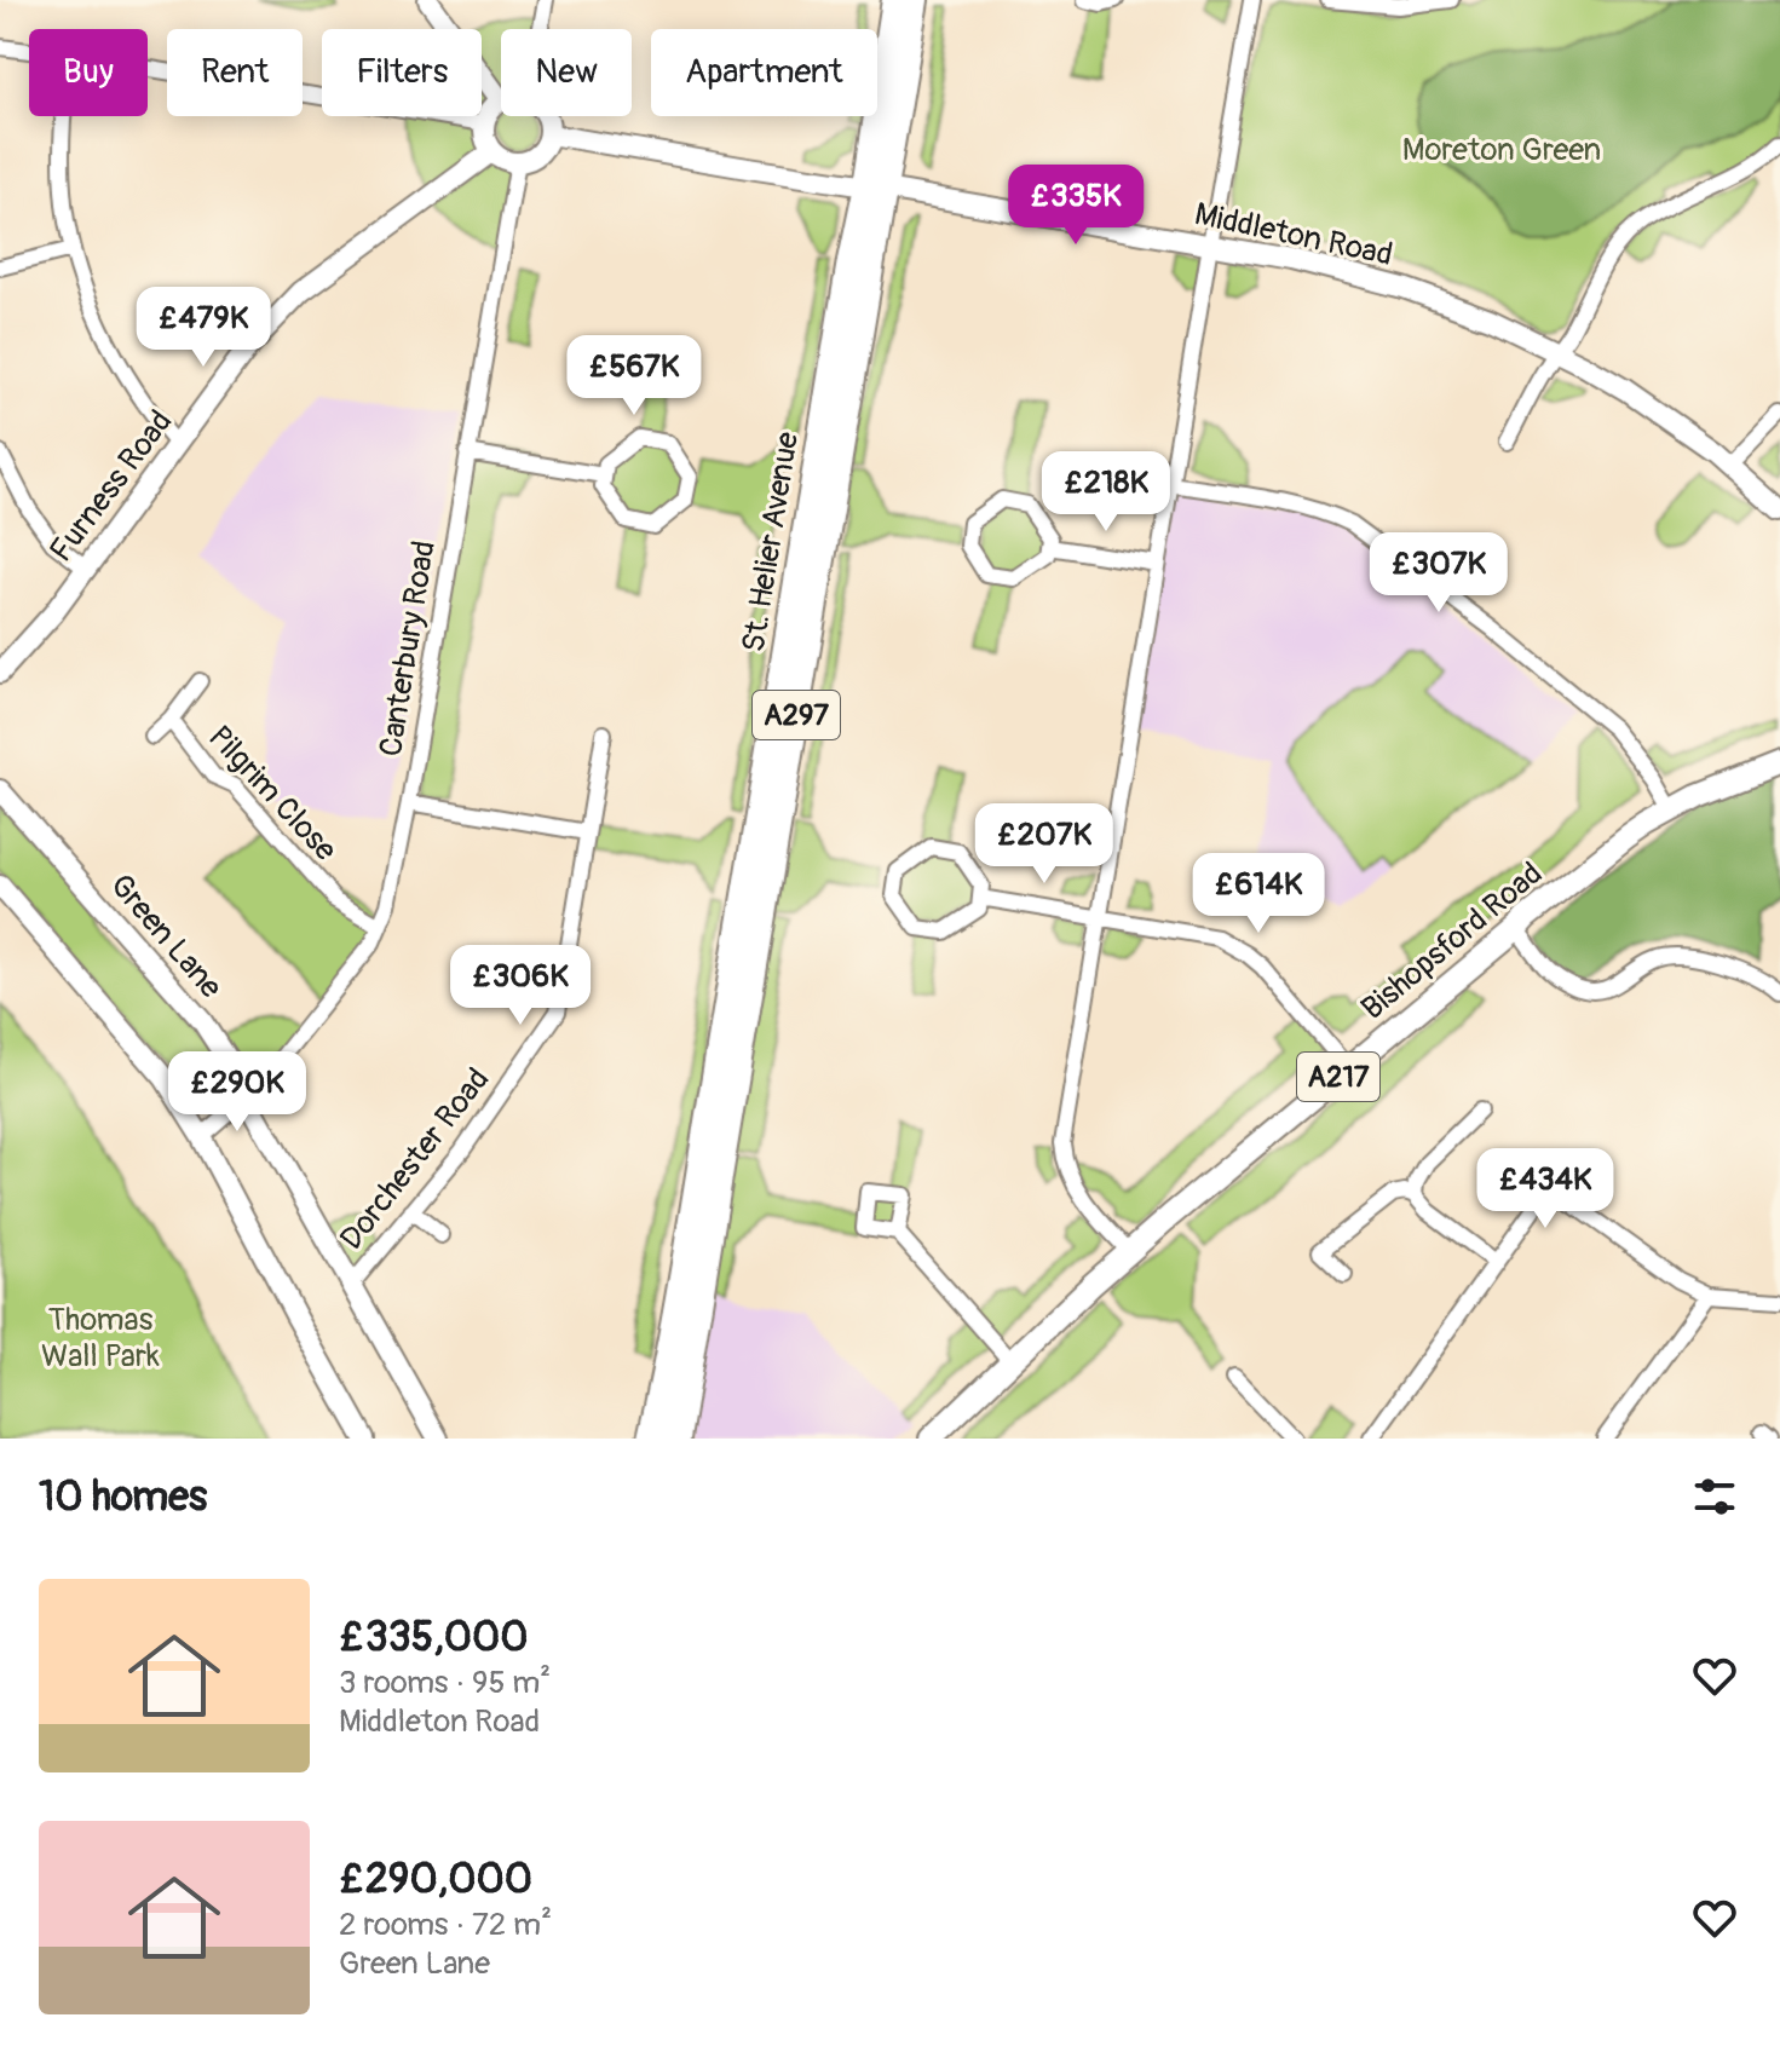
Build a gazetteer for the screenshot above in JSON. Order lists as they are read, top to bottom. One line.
{"streets":{"highway":["St. Helier Avenue","A297"],"main road":["Bishopsford Road","A217"],"street":["Middleton Road","Furness Road","Canterbury Road","Pilgrim Close","Green Lane","Dorchester Road"]},"crossings":[["Middleton Road","St. Helier Avenue"],["Canterbury Road","Pilgrim Close"],["Canterbury Road","Green Lane"],["Green Lane","Dorchester Road"]],"parks":["Moreton Green","Thomas Wall Park"],"page":{"chip":["Buy","Rent","Filters","New","Apartment"],"price":["£335K","£479K","£567K","£218K","£307K","£207K","£614K","£306K","£290K","£434K"],"heading":"10 homes","list":[{"name":"£335,000","note":"3 rooms · 95 m² · Middleton Road"},{"name":"£290,000","note":"2 rooms · 72 m² · Green Lane"}]}}
